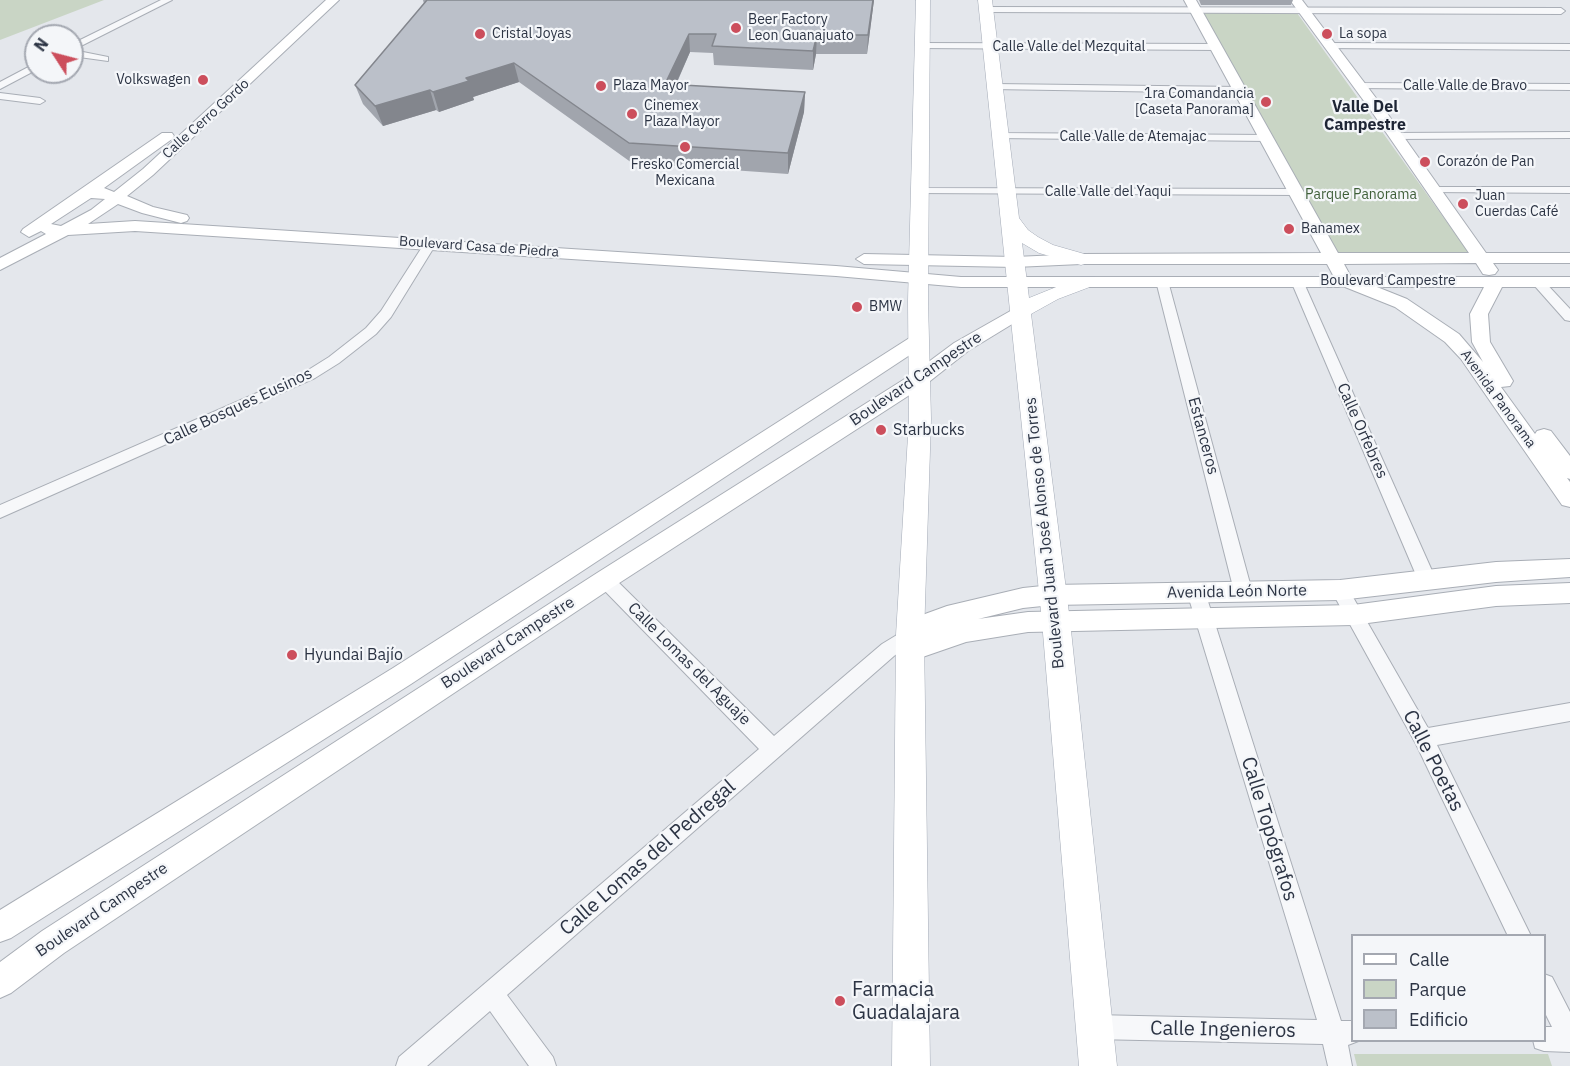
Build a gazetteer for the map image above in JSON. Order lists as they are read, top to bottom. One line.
{"streets":{"main road":["Boulevard Juan José Alonso de Torres"],"street":["Calle Valle del Mezquital","Calle Valle de Bravo","Calle Cerro Gordo","Calle Valle de Atemajac","Calle Valle del Yaqui","Boulevard Casa de Piedra","Boulevard Campestre","Avenida Panorama","Calle Bosques Eusinos","Calle Orfebres","Estanceros","Avenida León Norte","Calle Lomas del Aguaje","Calle Poetas","Calle Topógrafos","Calle Lomas del Pedregal","Calle Ingenieros"]},"crossings":[["Calle Valle del Mezquital","Boulevard Juan José Alonso de Torres"],["Calle Cerro Gordo","Boulevard Casa de Piedra"],["Calle Valle de Atemajac","Boulevard Juan José Alonso de Torres"],["Calle Valle del Yaqui","Boulevard Juan José Alonso de Torres"],["Boulevard Casa de Piedra","Boulevard Campestre"],["Boulevard Casa de Piedra","Calle Bosques Eusinos"],["Boulevard Campestre","Avenida Panorama"],["Boulevard Campestre","Calle Orfebres"],["Boulevard Campestre","Estanceros"],["Boulevard Campestre","Boulevard Juan José Alonso de Torres"],["Boulevard Campestre","Calle Lomas del Aguaje"],["Calle Orfebres","Avenida León Norte"],["Estanceros","Avenida León Norte"],["Boulevard Juan José Alonso de Torres","Avenida León Norte"],["Boulevard Juan José Alonso de Torres","Calle Ingenieros"],["Avenida León Norte","Calle Poetas"],["Avenida León Norte","Calle Topógrafos"],["Avenida León Norte","Calle Lomas del Pedregal"],["Calle Lomas del Aguaje","Calle Lomas del Pedregal"],["Calle Topógrafos","Calle Ingenieros"]],"districts":["Valle Del Campestre"],"parks":["Parque Panorama"],"places":["Beer Factory Leon Guanajuato","Cristal Joyas","La sopa","Volkswagen","Plaza Mayor","1ra Comandancia [Caseta Panorama]","Cinemex Plaza Mayor","Fresko Comercial Mexicana","Corazón de Pan","Juan Cuerdas Café","Banamex","BMW","Starbucks","Hyundai Bajío","Farmacia Guadalajara"],"legend":["Calle","Parque","Edificio"],"north":"top left"}
